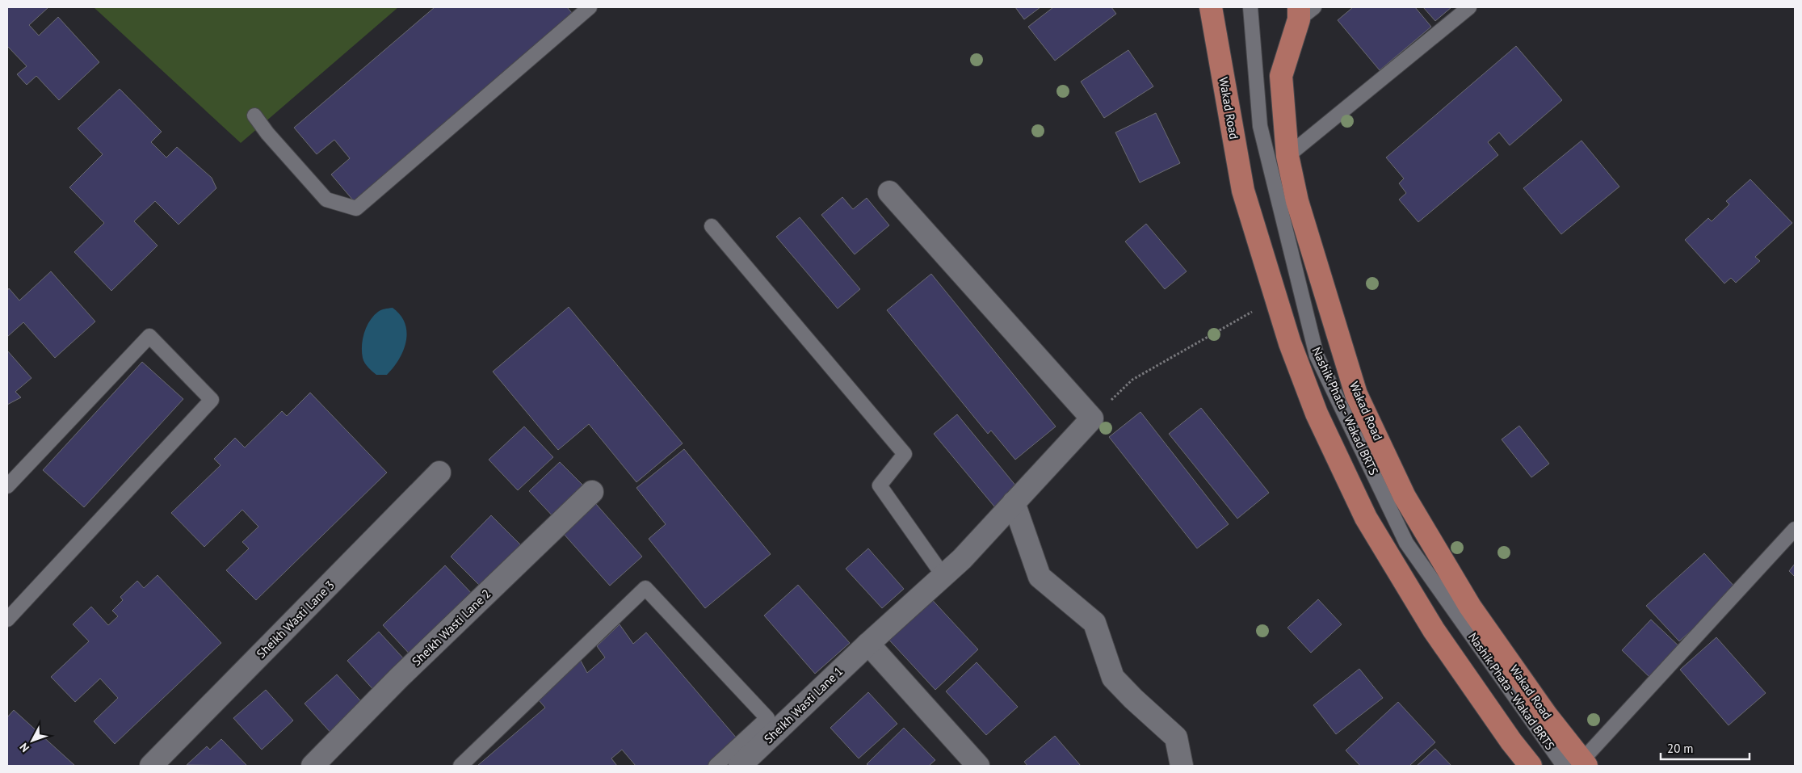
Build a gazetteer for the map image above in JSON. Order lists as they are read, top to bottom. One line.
{"streets":{"main road":["Wakad Road"],"street":["Sheikh Wasti Lane 3","Sheikh Wasti Lane 2","Sheikh Wasti Lane 1"],"lane":["Nashik Phata - Wakad BRTS"]},"crossings":[["Wakad Road","Nashik Phata - Wakad BRTS"]],"scale_bar":"20 m","north":"bottom left"}
